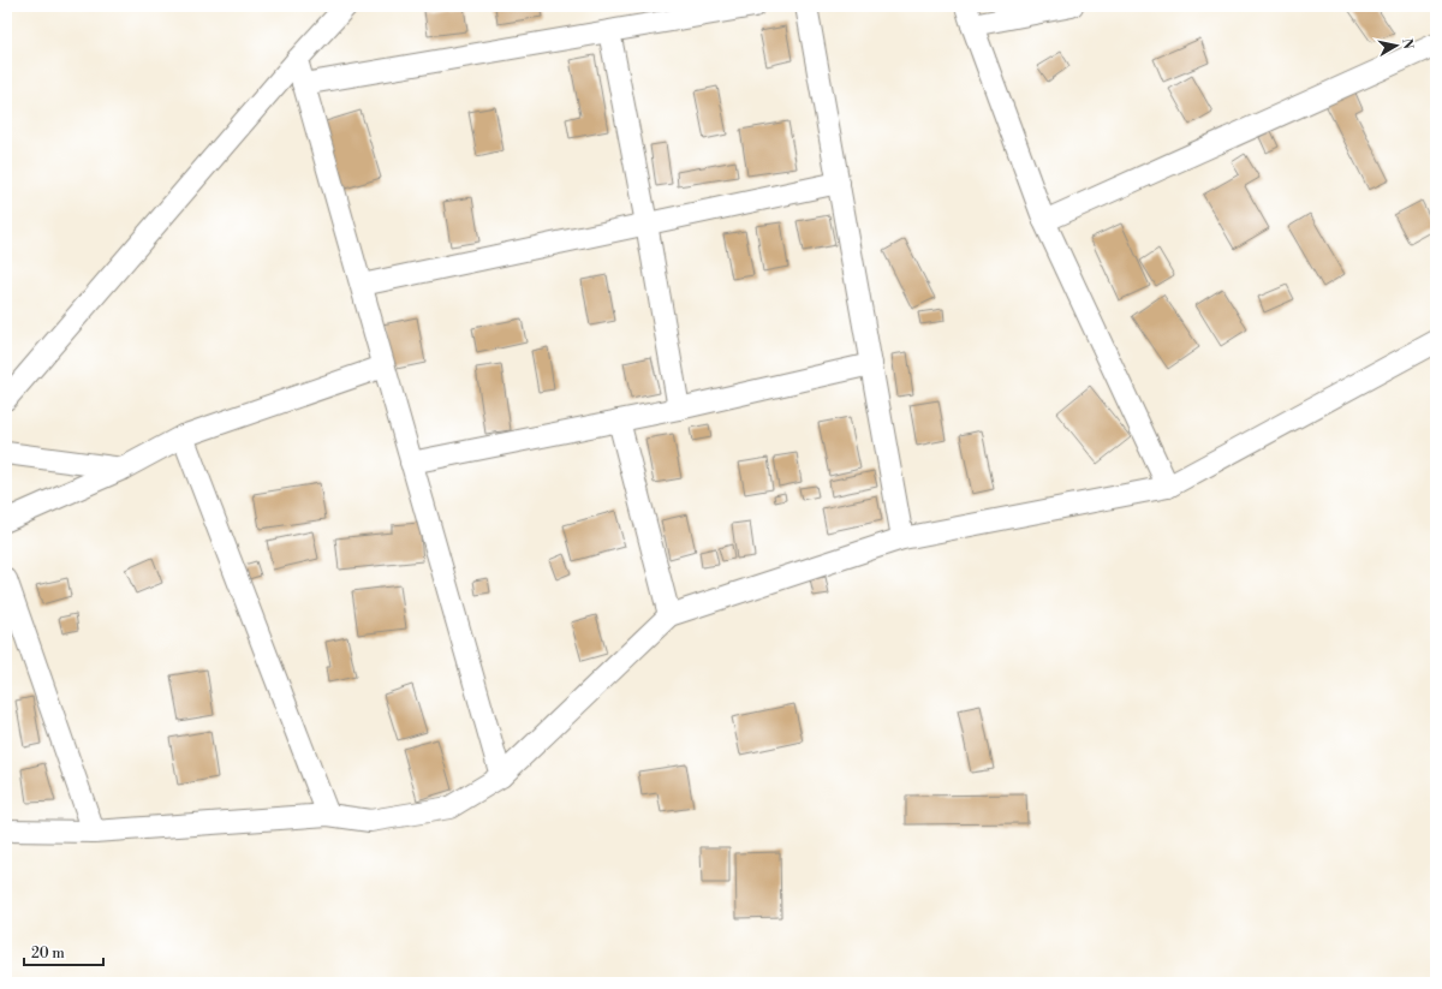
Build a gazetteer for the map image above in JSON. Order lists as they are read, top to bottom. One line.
{"scale_bar":"20 m","north":"right"}
